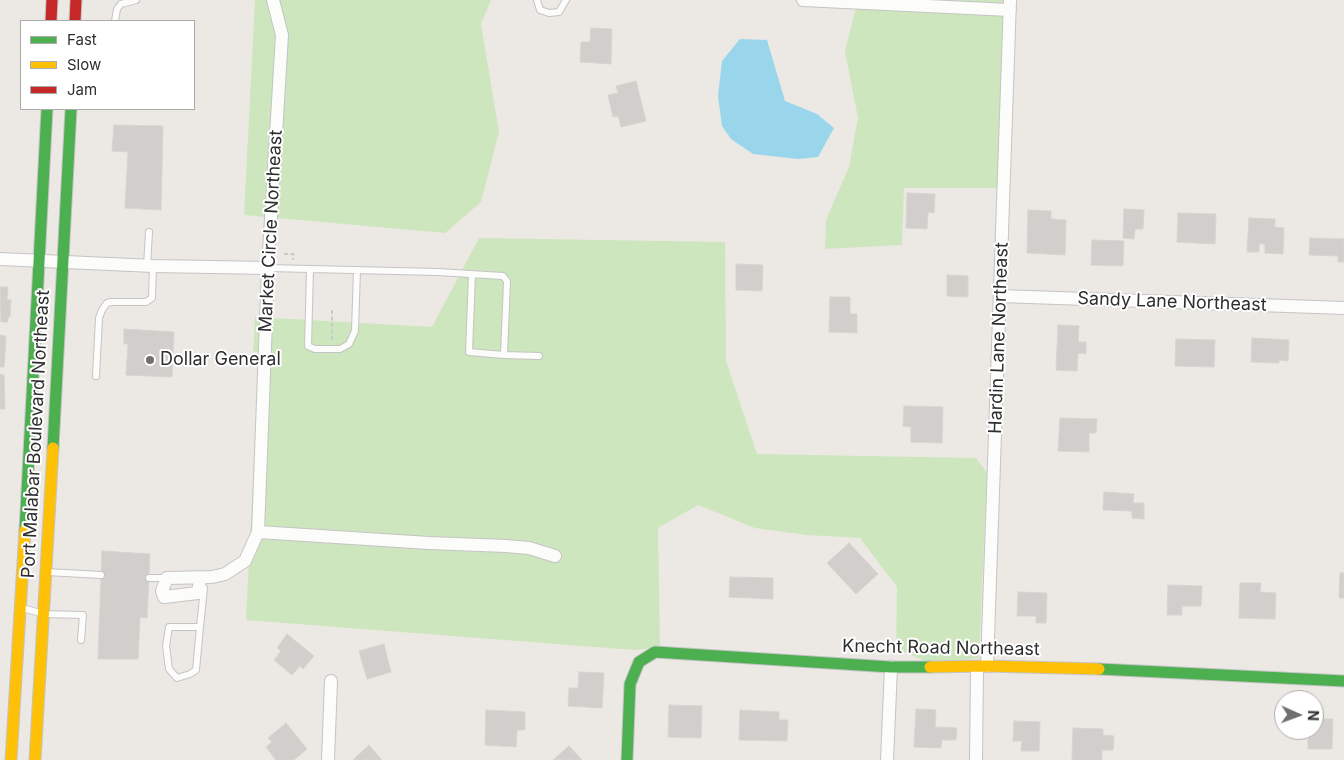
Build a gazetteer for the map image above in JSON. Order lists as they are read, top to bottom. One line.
{"streets":{"street":["Market Circle Northeast","Sandy Lane Northeast","Hardin Lane Northeast","Port Malabar Boulevard Northeast","Knecht Road Northeast"]},"crossings":[["Sandy Lane Northeast","Hardin Lane Northeast"],["Hardin Lane Northeast","Knecht Road Northeast"]],"places":["Dollar General"],"legend":["Fast","Slow","Jam"],"north":"right"}
